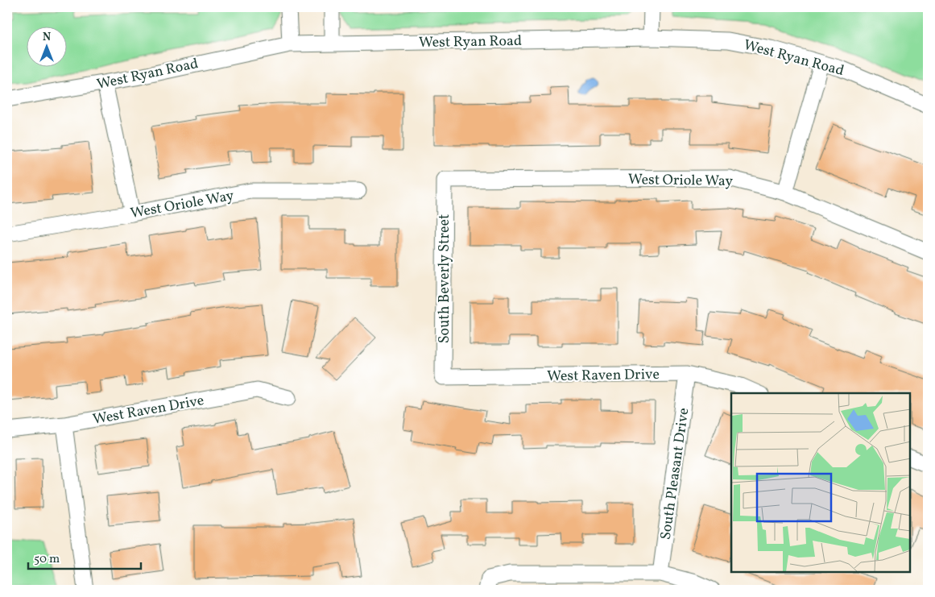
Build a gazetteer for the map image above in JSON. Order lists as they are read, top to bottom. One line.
{"streets":{"street":["West Ryan Road","West Oriole Way","South Beverly Street","West Raven Drive","South Pleasant Drive"]},"crossings":[["West Oriole Way","South Beverly Street"],["South Beverly Street","West Raven Drive"],["West Raven Drive","South Pleasant Drive"]],"scale_bar":"50 m","north":"top"}
